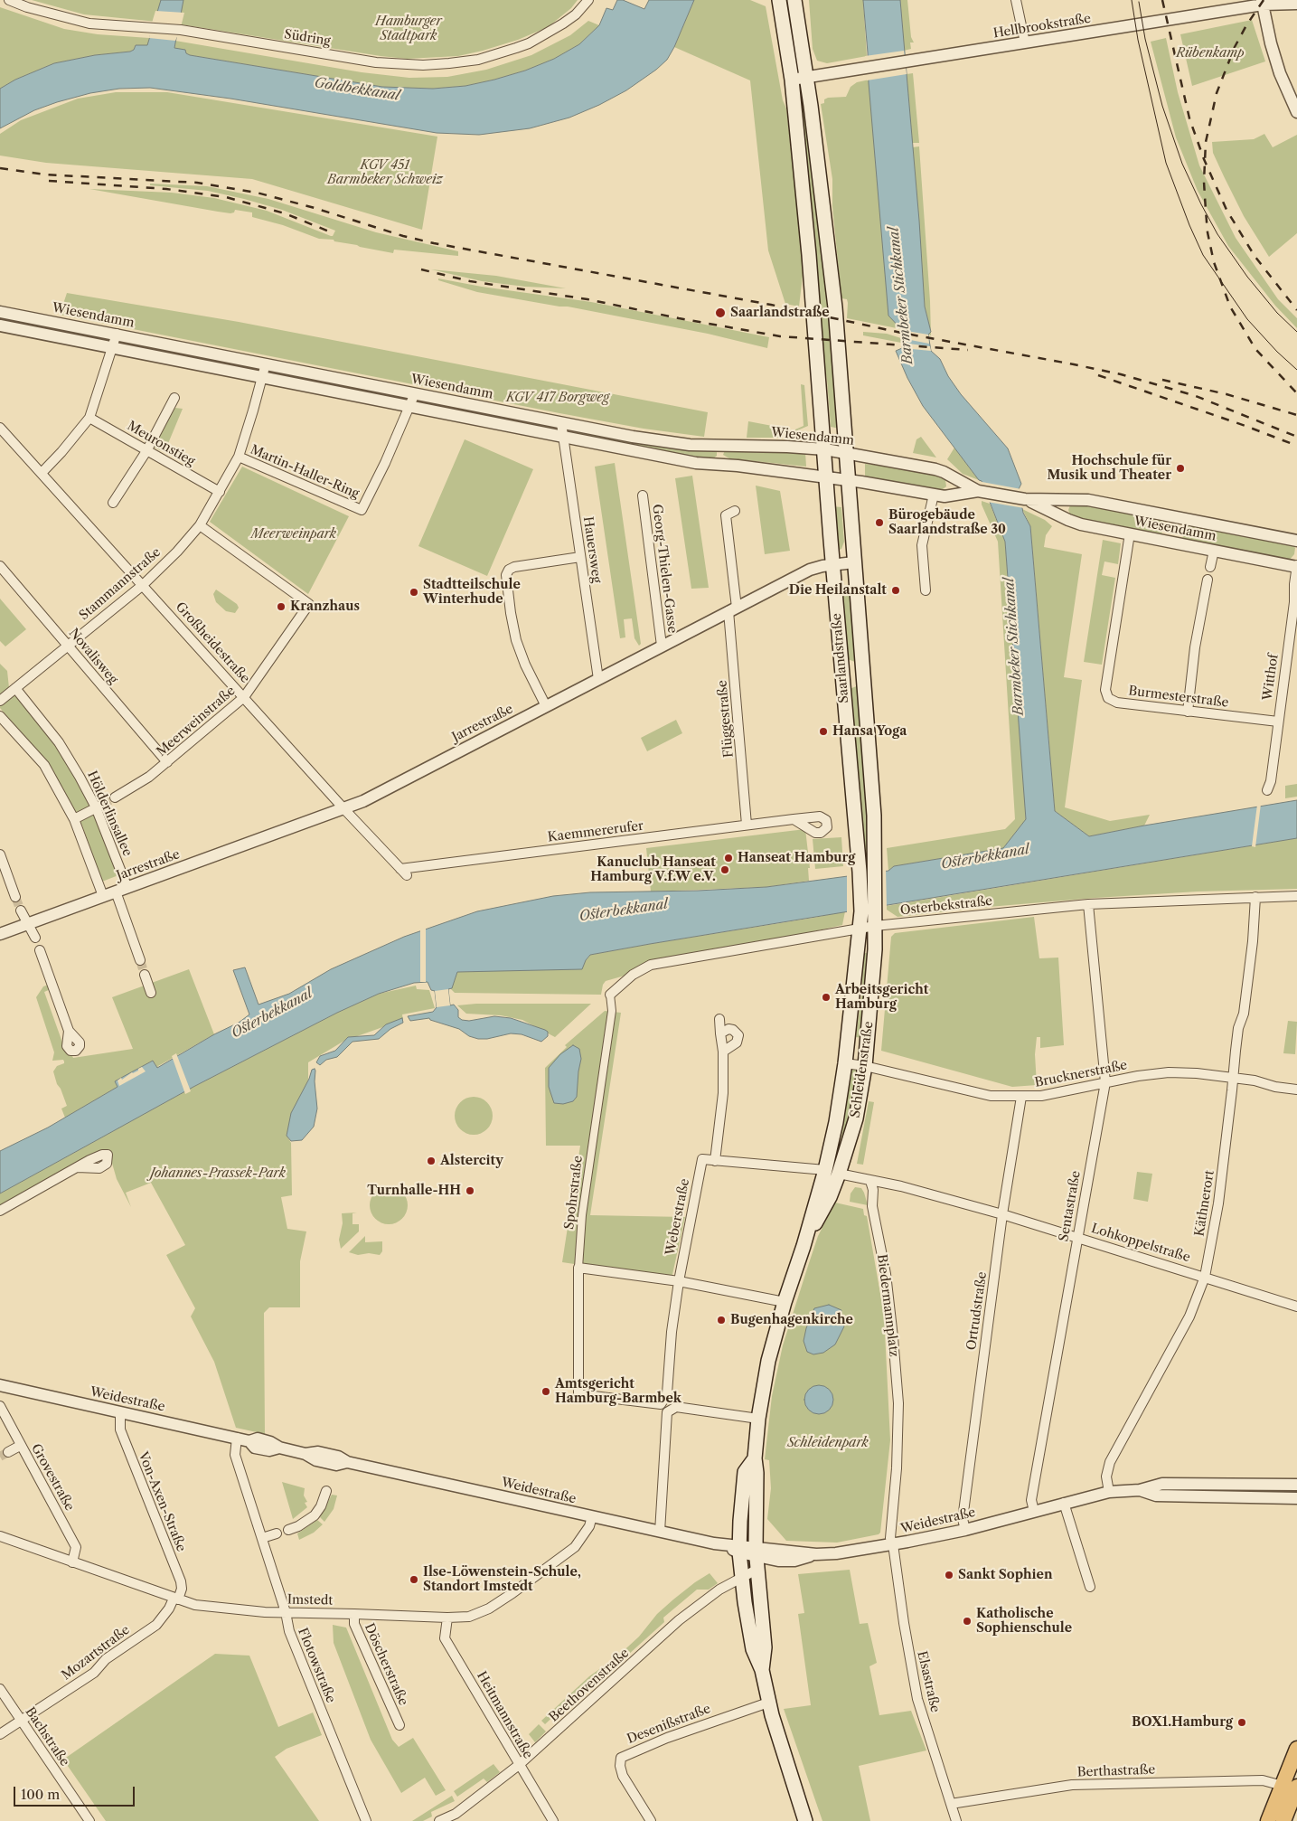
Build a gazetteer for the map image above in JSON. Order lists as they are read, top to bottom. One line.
{"streets":{"main road":["Saarlandstraße","Schleidenstraße"],"street":["Hellbrookstraße","Südring","Wiesendamm","Meuronstieg","Martin-Haller-Ring","Hauersweg","Georg-Thielen-Gasse","Stammannstraße","Großheidestraße","Novalisweg","Witthof","Burmesterstraße","Flüggestraße","Meerweinstraße","Jarrestraße","Hölderlinsallee","Kaemmererufer","Osterbekstraße","Brucknerstraße","Spohrstraße","Käthnerort","Sentastraße","Weberstraße","Lohkoppelstraße","Biedermannplatz","Ortrudstraße","Weidestraße","Grovestraße","Von-Axen-Straße","Imstedt","Mozartstraße","Döscherstraße","Flotowstraße","Elsastraße","Beethovenstraße","Heitmannstraße","Desenißstraße","Bachstraße","Berthastraße"]},"crossings":[["Hellbrookstraße","Saarlandstraße"],["Wiesendamm","Martin-Haller-Ring"],["Wiesendamm","Hauersweg"],["Wiesendamm","Stammannstraße"],["Wiesendamm","Saarlandstraße"],["Wiesendamm","Witthof"],["Wiesendamm","Burmesterstraße"],["Meuronstieg","Stammannstraße"],["Martin-Haller-Ring","Stammannstraße"],["Hauersweg","Jarrestraße"],["Georg-Thielen-Gasse","Jarrestraße"],["Stammannstraße","Großheidestraße"],["Stammannstraße","Novalisweg"],["Stammannstraße","Meerweinstraße"],["Stammannstraße","Hölderlinsallee"],["Großheidestraße","Meerweinstraße"],["Großheidestraße","Jarrestraße"],["Großheidestraße","Kaemmererufer"],["Novalisweg","Meerweinstraße"],["Saarlandstraße","Jarrestraße"],["Saarlandstraße","Schleidenstraße"],["Witthof","Burmesterstraße"],["Flüggestraße","Jarrestraße"],["Flüggestraße","Kaemmererufer"],["Jarrestraße","Hölderlinsallee"],["Osterbekstraße","Schleidenstraße"],["Osterbekstraße","Spohrstraße"],["Osterbekstraße","Käthnerort"],["Osterbekstraße","Sentastraße"],["Schleidenstraße","Brucknerstraße"],["Brucknerstraße","Käthnerort"],["Brucknerstraße","Sentastraße"],["Brucknerstraße","Ortrudstraße"],["Spohrstraße","Weberstraße"],["Käthnerort","Lohkoppelstraße"],["Käthnerort","Weidestraße"],["Sentastraße","Lohkoppelstraße"],["Sentastraße","Weidestraße"],["Lohkoppelstraße","Biedermannplatz"],["Lohkoppelstraße","Ortrudstraße"],["Biedermannplatz","Weidestraße"],["Biedermannplatz","Elsastraße"],["Ortrudstraße","Weidestraße"],["Weidestraße","Von-Axen-Straße"],["Weidestraße","Imstedt"],["Weidestraße","Flotowstraße"],["Weidestraße","Elsastraße"],["Weidestraße","Beethovenstraße"],["Grovestraße","Imstedt"],["Von-Axen-Straße","Imstedt"],["Von-Axen-Straße","Mozartstraße"],["Imstedt","Mozartstraße"],["Imstedt","Döscherstraße"],["Imstedt","Flotowstraße"],["Imstedt","Heitmannstraße"],["Mozartstraße","Bachstraße"],["Elsastraße","Berthastraße"],["Beethovenstraße","Heitmannstraße"]],"water":["Goldbekkanal","Barmbeker Stichkanal","Osterbekkanal"],"parks":["Hamburger Stadtpark","Rübenkamp","KGV 451 Barmbeker Schweiz","KGV 417 Borgweg","Meerweinpark","Johannes-Prassek-Park","Schleidenpark"],"places":["Saarlandstraße","Hochschule für Musik und Theater","Bürogebäude Saarlandstraße 30","Die Heilanstalt","Stadtteilschule Winterhude","Kranzhaus","Hansa Yoga","Hanseat Hamburg","Kanuclub Hanseat Hamburg V.f.W e.V.","Arbeitsgericht Hamburg","Alstercity","Turnhalle-HH","Bugenhagenkirche","Amtsgericht Hamburg-Barmbek","Sankt Sophien","Ilse-Löwenstein-Schule, Standort Imstedt","Katholische Sophienschule","BOX1.Hamburg"],"scale_bar":"100 m"}
